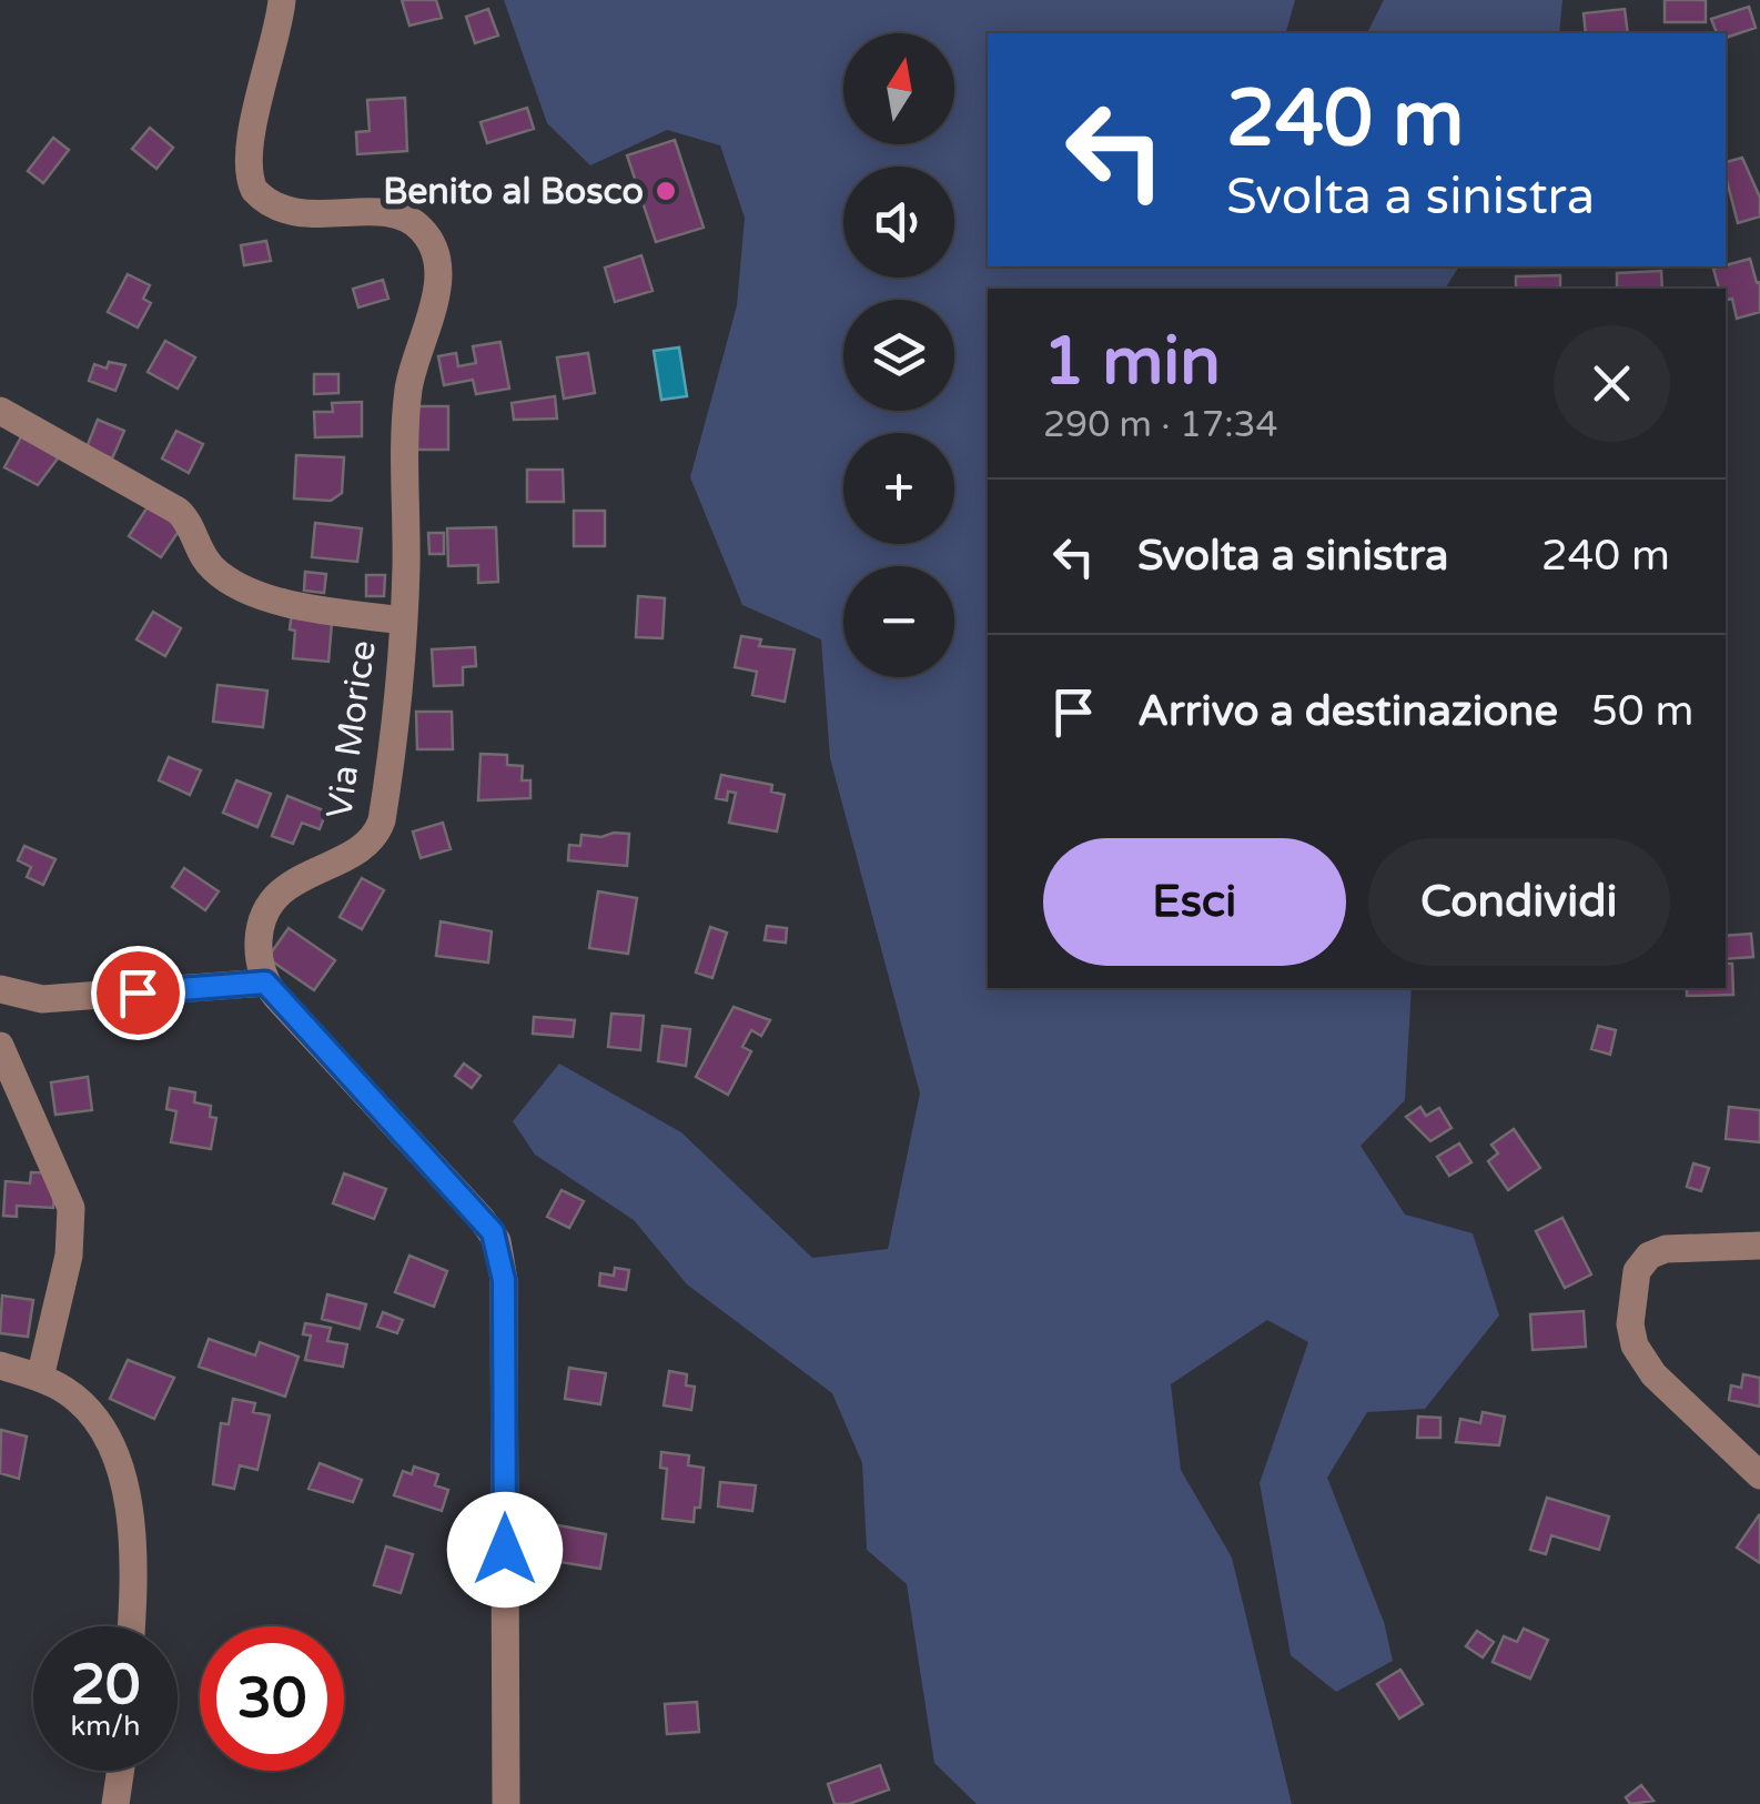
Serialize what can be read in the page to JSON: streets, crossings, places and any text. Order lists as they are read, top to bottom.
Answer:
{
  "streets": {
    "street": ["Via Morice"]
  },
  "places": ["Benito al Bosco"],
  "north": "top",
  "page": {
    "map_buttons": ["+", "−"],
    "turn": ["240 m", "Svolta a sinistra"],
    "heading": ["1 min", "290 m · 17:34"],
    "list": [
      {
        "name": "Svolta a sinistra",
        "value": "240 m"
      },
      {
        "name": "Arrivo a destinazione",
        "value": "50 m"
      }
    ],
    "buttons": ["Esci", "Condividi"],
    "speed": "20 km/h",
    "limit": "30"
  }
}
